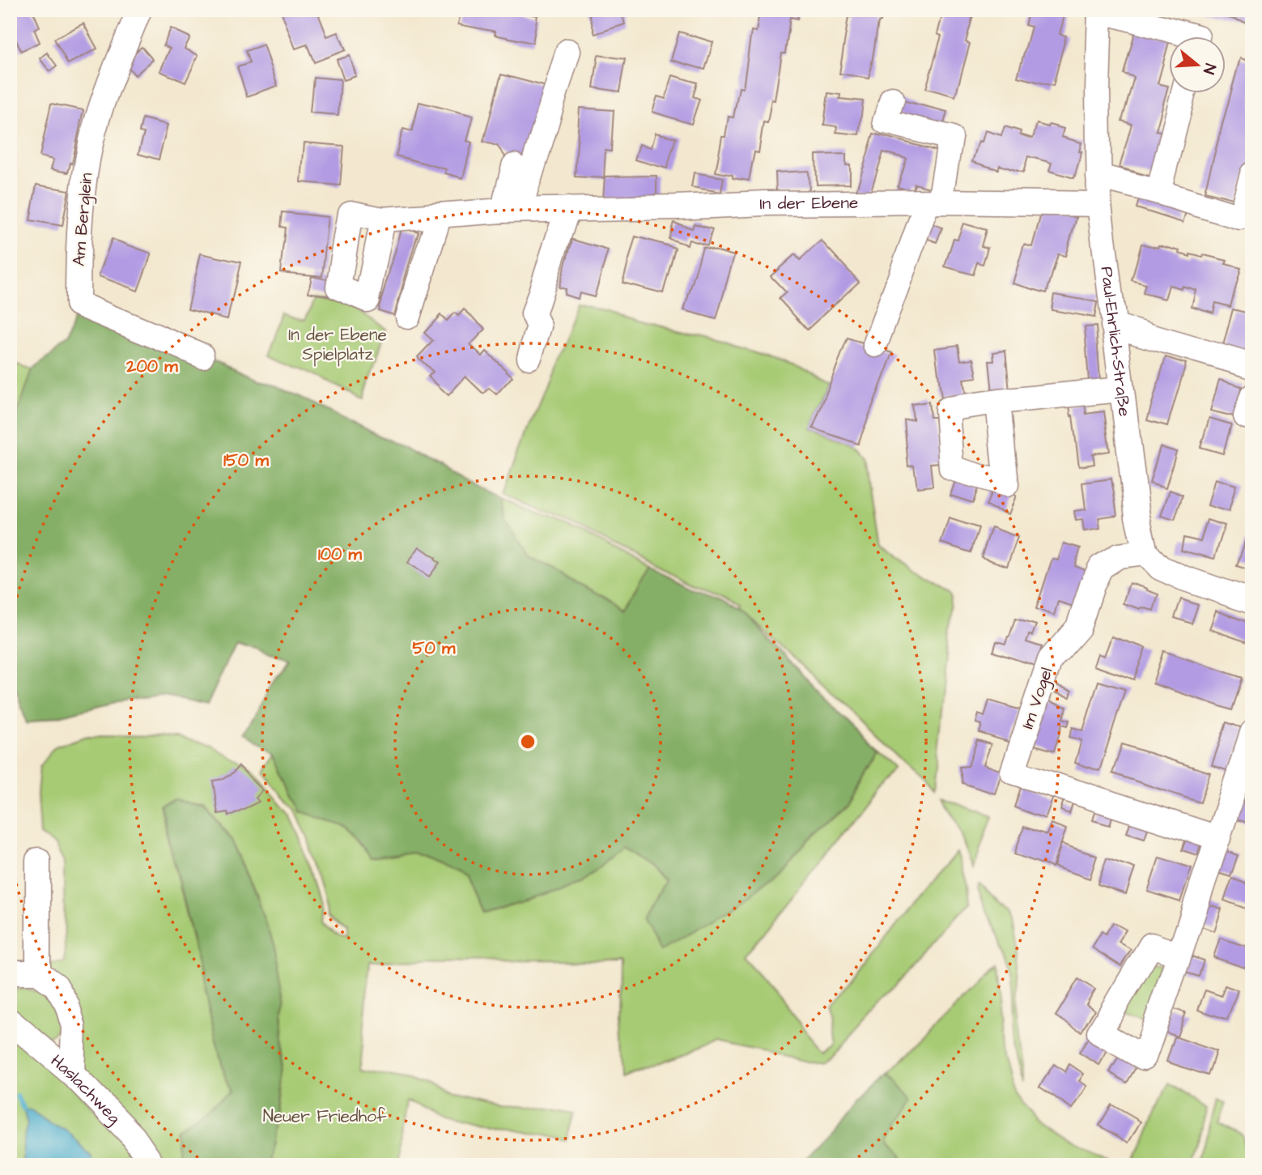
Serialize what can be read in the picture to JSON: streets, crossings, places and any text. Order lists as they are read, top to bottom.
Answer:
{
  "streets": {
    "street": [
      "In der Ebene",
      "Am Berglein",
      "Paul-Ehrlich-Straße",
      "Im Vogel",
      "Haslachweg"
    ]
  },
  "crossings": [
    ["In der Ebene", "Paul-Ehrlich-Straße"],
    ["Paul-Ehrlich-Straße", "Im Vogel"]
  ],
  "parks": ["In der Ebene Spielplatz", "Neuer Friedhof"],
  "north": "right",
  "rings": [
    "200 m",
    "150 m",
    "100 m",
    "50 m"
  ]
}
